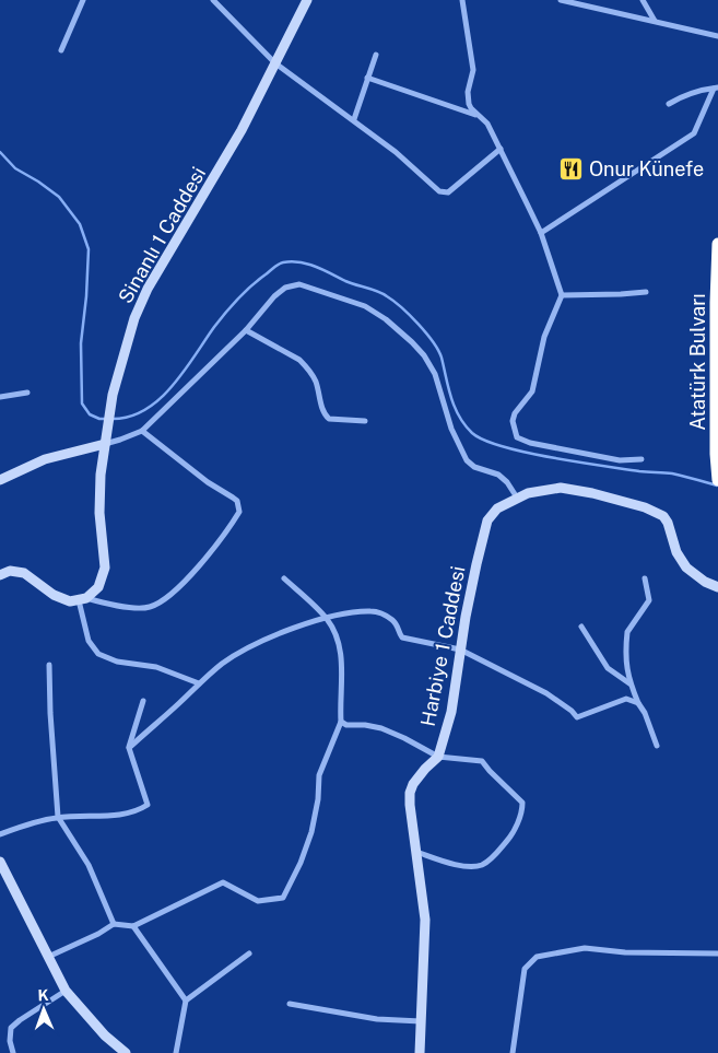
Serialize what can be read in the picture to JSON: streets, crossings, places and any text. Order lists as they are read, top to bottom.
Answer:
{
  "streets": {
    "highway": ["Atatürk Bulvarı"],
    "street": ["Sinanlı 1 Caddesi", "Harbiye 1 Caddesi"]
  },
  "places": {
    "restaurant": ["Onur Künefe"]
  },
  "north": "top"
}
